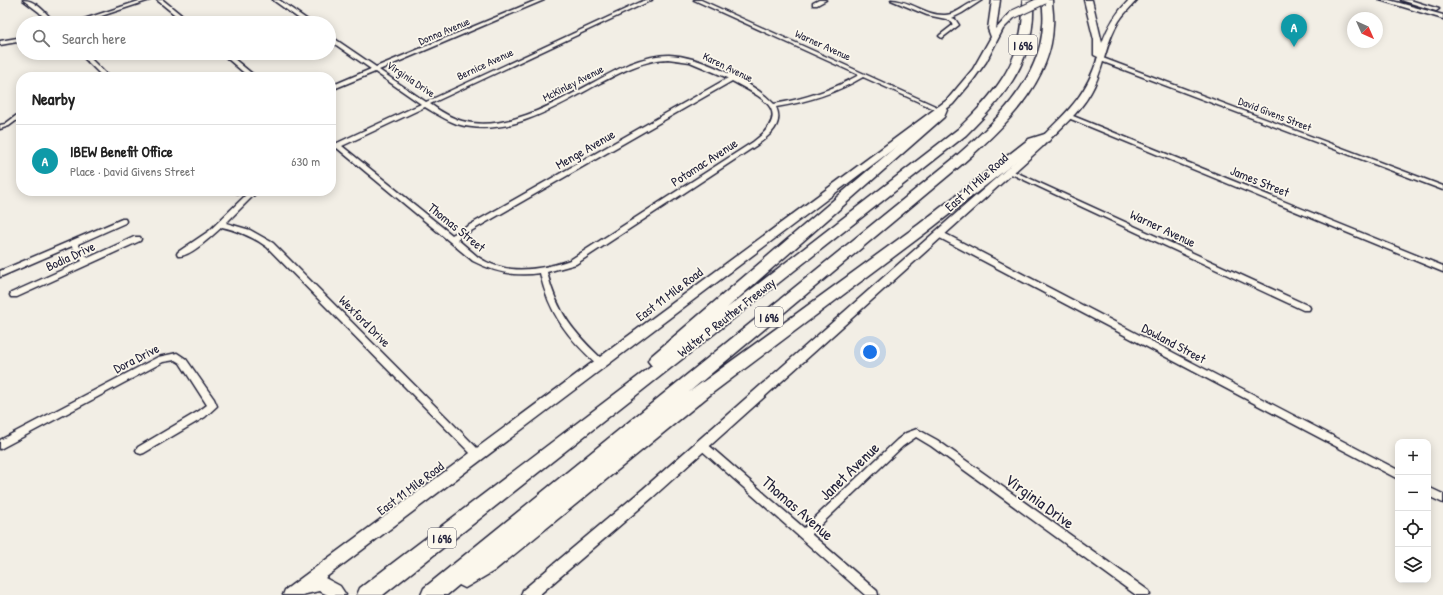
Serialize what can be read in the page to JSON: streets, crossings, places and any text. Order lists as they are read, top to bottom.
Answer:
{
  "streets": {
    "highway": ["I 696", "Walter P Reuther Freeway"],
    "main road": ["East 11 Mile Road"],
    "street": [
      "Donna Avenue",
      "Warner Avenue",
      "Bernice Avenue",
      "Karen Avenue",
      "Virginia Drive",
      "McKinley Avenue",
      "David Givens Street",
      "Menge Avenue",
      "Potomac Avenue",
      "James Street",
      "Thomas Street",
      "Bodia Drive",
      "Wexford Drive",
      "Dowland Street",
      "Dora Drive",
      "Janet Avenue",
      "Thomas Avenue"
    ]
  },
  "crossings": [
    ["Donna Avenue", "Virginia Drive"],
    ["Warner Avenue", "East 11 Mile Road"],
    ["Bernice Avenue", "Virginia Drive"],
    ["Karen Avenue", "McKinley Avenue"],
    ["Karen Avenue", "Menge Avenue"],
    ["Karen Avenue", "Potomac Avenue"],
    ["Virginia Drive", "McKinley Avenue"],
    ["Virginia Drive", "Janet Avenue"],
    ["David Givens Street", "East 11 Mile Road"],
    ["Menge Avenue", "Thomas Street"],
    ["Potomac Avenue", "Thomas Street"],
    ["James Street", "East 11 Mile Road"],
    ["East 11 Mile Road", "Walter P Reuther Freeway"],
    ["East 11 Mile Road", "Wexford Drive"],
    ["East 11 Mile Road", "Dowland Street"],
    ["East 11 Mile Road", "Thomas Avenue"],
    ["Janet Avenue", "Thomas Avenue"]
  ],
  "north": "bottom right",
  "page": {
    "pins": "A",
    "search": "Search here",
    "heading": "Nearby",
    "list": [
      {
        "mark": "A",
        "name": "IBEW Benefit Office",
        "note": "Place · David Givens Street",
        "value": "630 m"
      }
    ],
    "map_buttons": ["+", "−"]
  }
}
